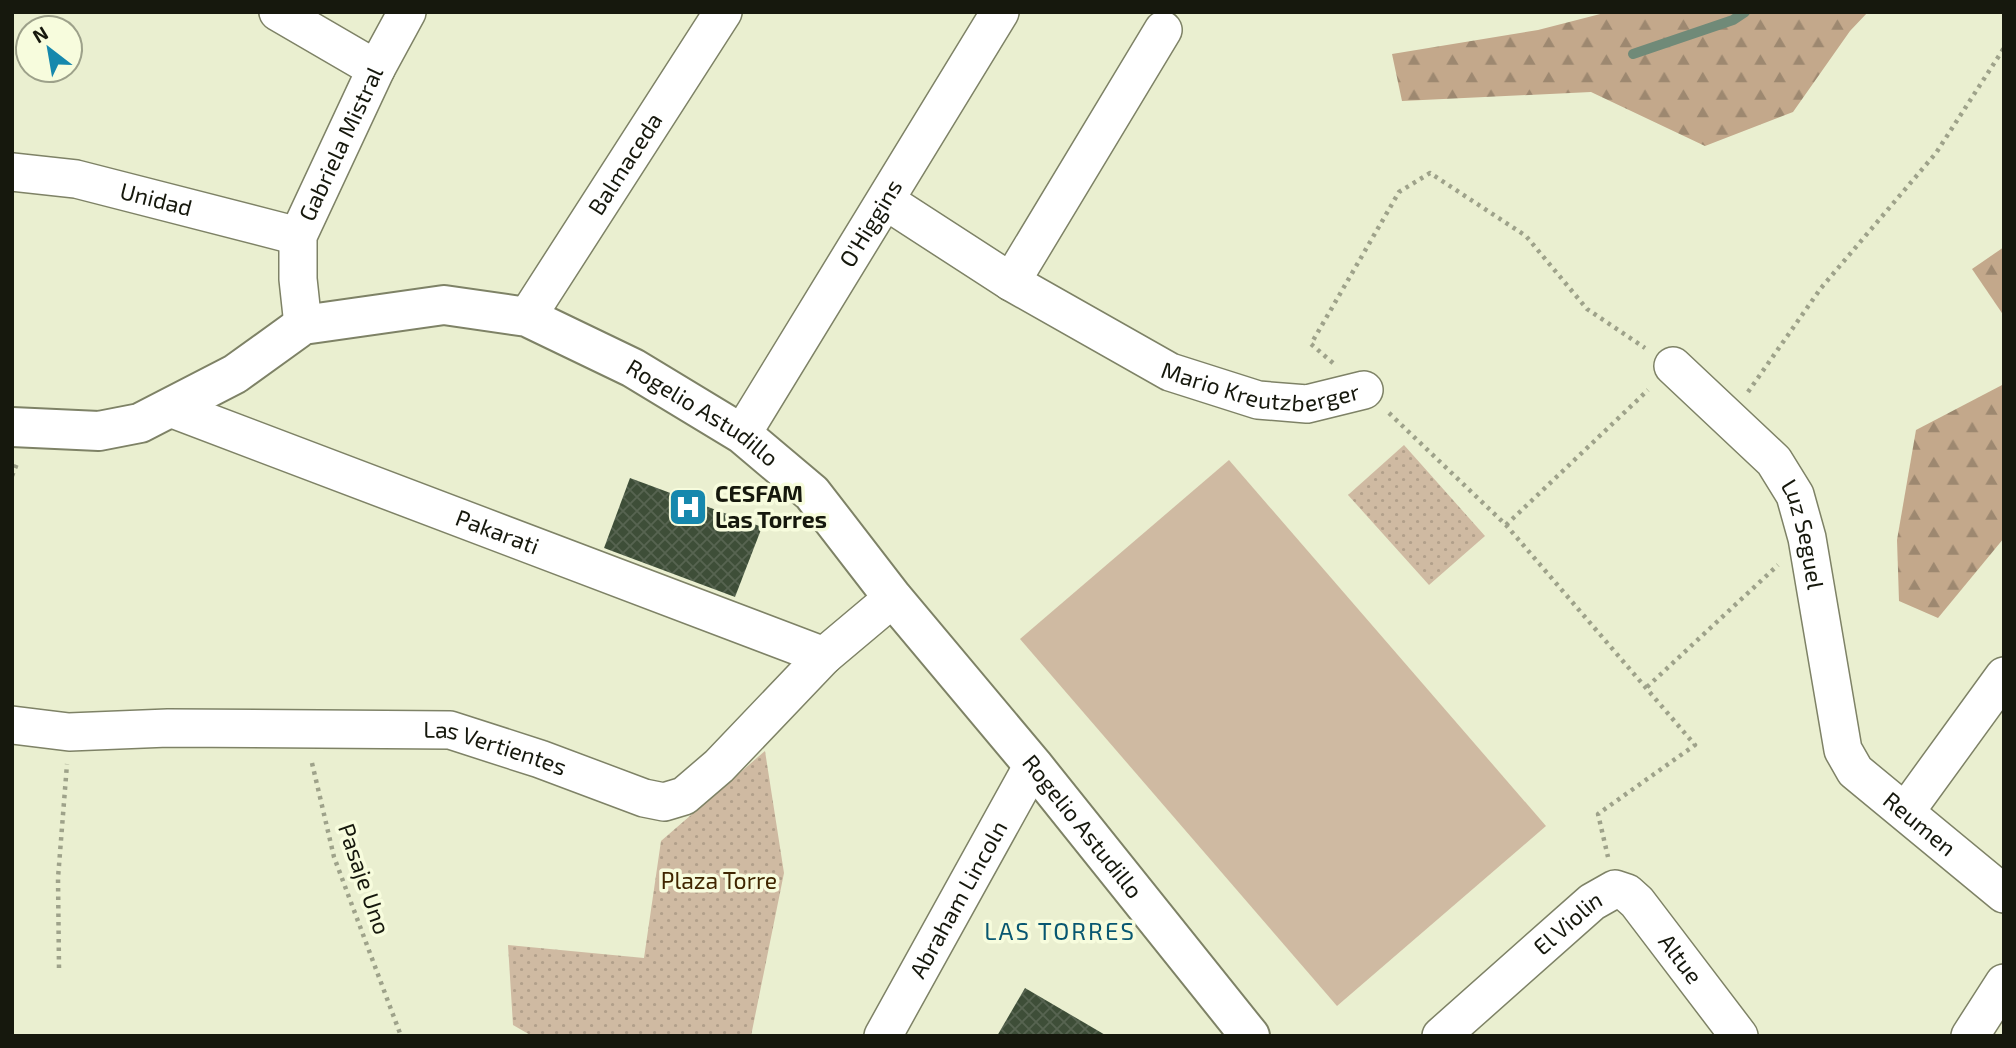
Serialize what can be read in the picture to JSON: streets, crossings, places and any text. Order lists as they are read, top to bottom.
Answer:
{
  "streets": {
    "street": [
      "Gabriela Mistral",
      "Balmaceda",
      "Unidad",
      "O'Higgins",
      "Mario Kreutzberger",
      "Rogelio Astudillo",
      "Pakarati",
      "Luz Seguel",
      "Las Vertientes",
      "Reumen",
      "Abraham Lincoln",
      "El Violin",
      "Altue"
    ],
    "path": ["Pasaje Uno"]
  },
  "crossings": [
    ["Gabriela Mistral", "Unidad"],
    ["Gabriela Mistral", "Rogelio Astudillo"],
    ["Balmaceda", "Rogelio Astudillo"],
    ["O'Higgins", "Mario Kreutzberger"],
    ["O'Higgins", "Rogelio Astudillo"],
    ["Mario Kreutzberger", "El Violin"],
    ["Rogelio Astudillo", "Pakarati"],
    ["Rogelio Astudillo", "Las Vertientes"],
    ["Rogelio Astudillo", "Abraham Lincoln"],
    ["Pakarati", "Las Vertientes"],
    ["Luz Seguel", "Reumen"],
    ["Las Vertientes", "Pasaje Uno"],
    ["El Violin", "Altue"]
  ],
  "districts": ["LAS TORRES"],
  "parks": ["Plaza Torre"],
  "places": {
    "hospital": ["CESFAM Las Torres"]
  },
  "north": "top left"
}
